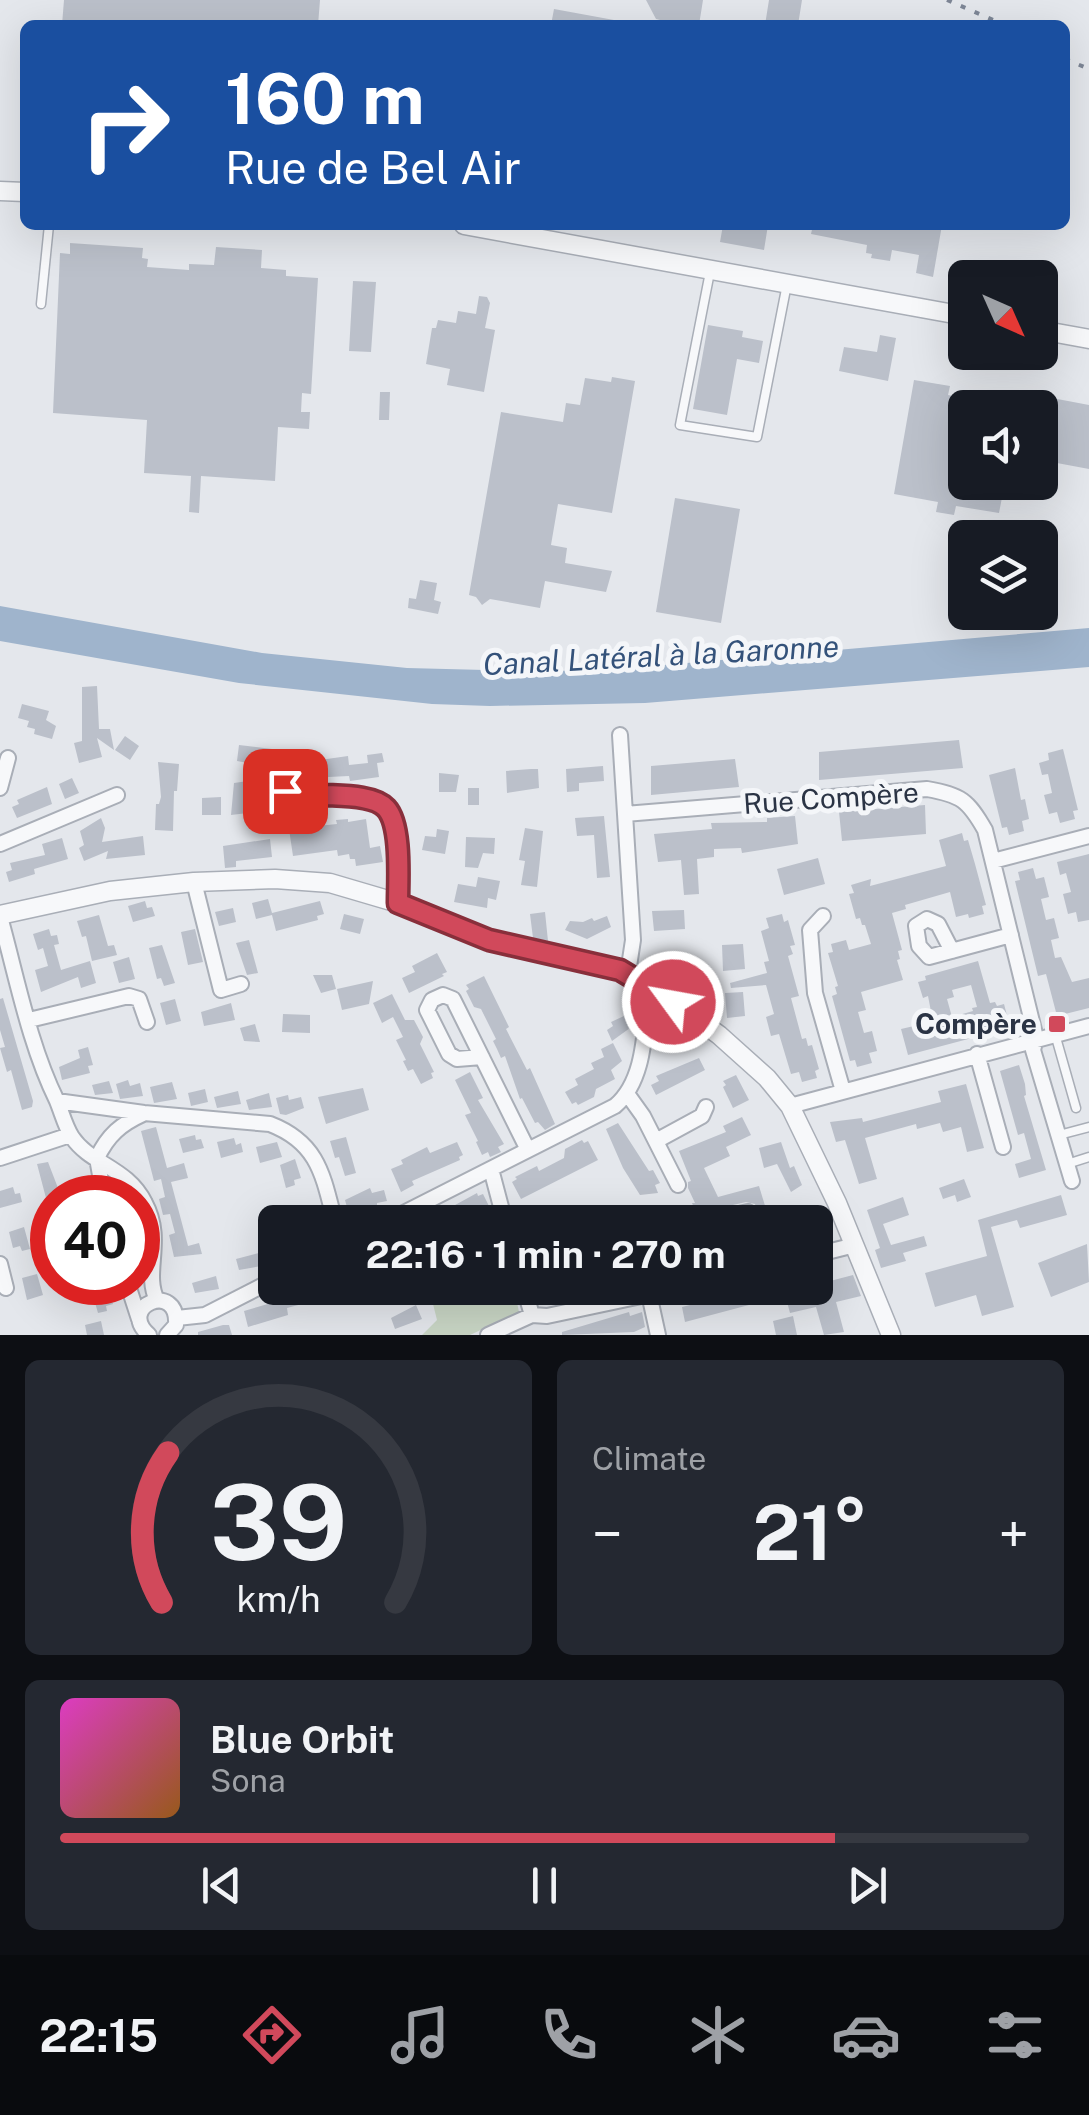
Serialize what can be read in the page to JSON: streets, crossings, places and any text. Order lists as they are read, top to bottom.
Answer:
{
  "streets": {
    "street": ["Rue Compère"]
  },
  "water": ["Canal Latéral à la Garonne"],
  "places": {
    "transit": ["Compère"]
  },
  "north": "bottom right",
  "page": {
    "turn": ["160 m", "Rue de Bel Air"],
    "limit": "40",
    "trip": "22:16 · 1 min · 270 m",
    "tile": "Climate",
    "heat": ["−", "21°", "+"],
    "song": ["Blue Orbit", "Sona"],
    "tabs": "22:15",
    "gauge": ["39", "km/h"]
  }
}
